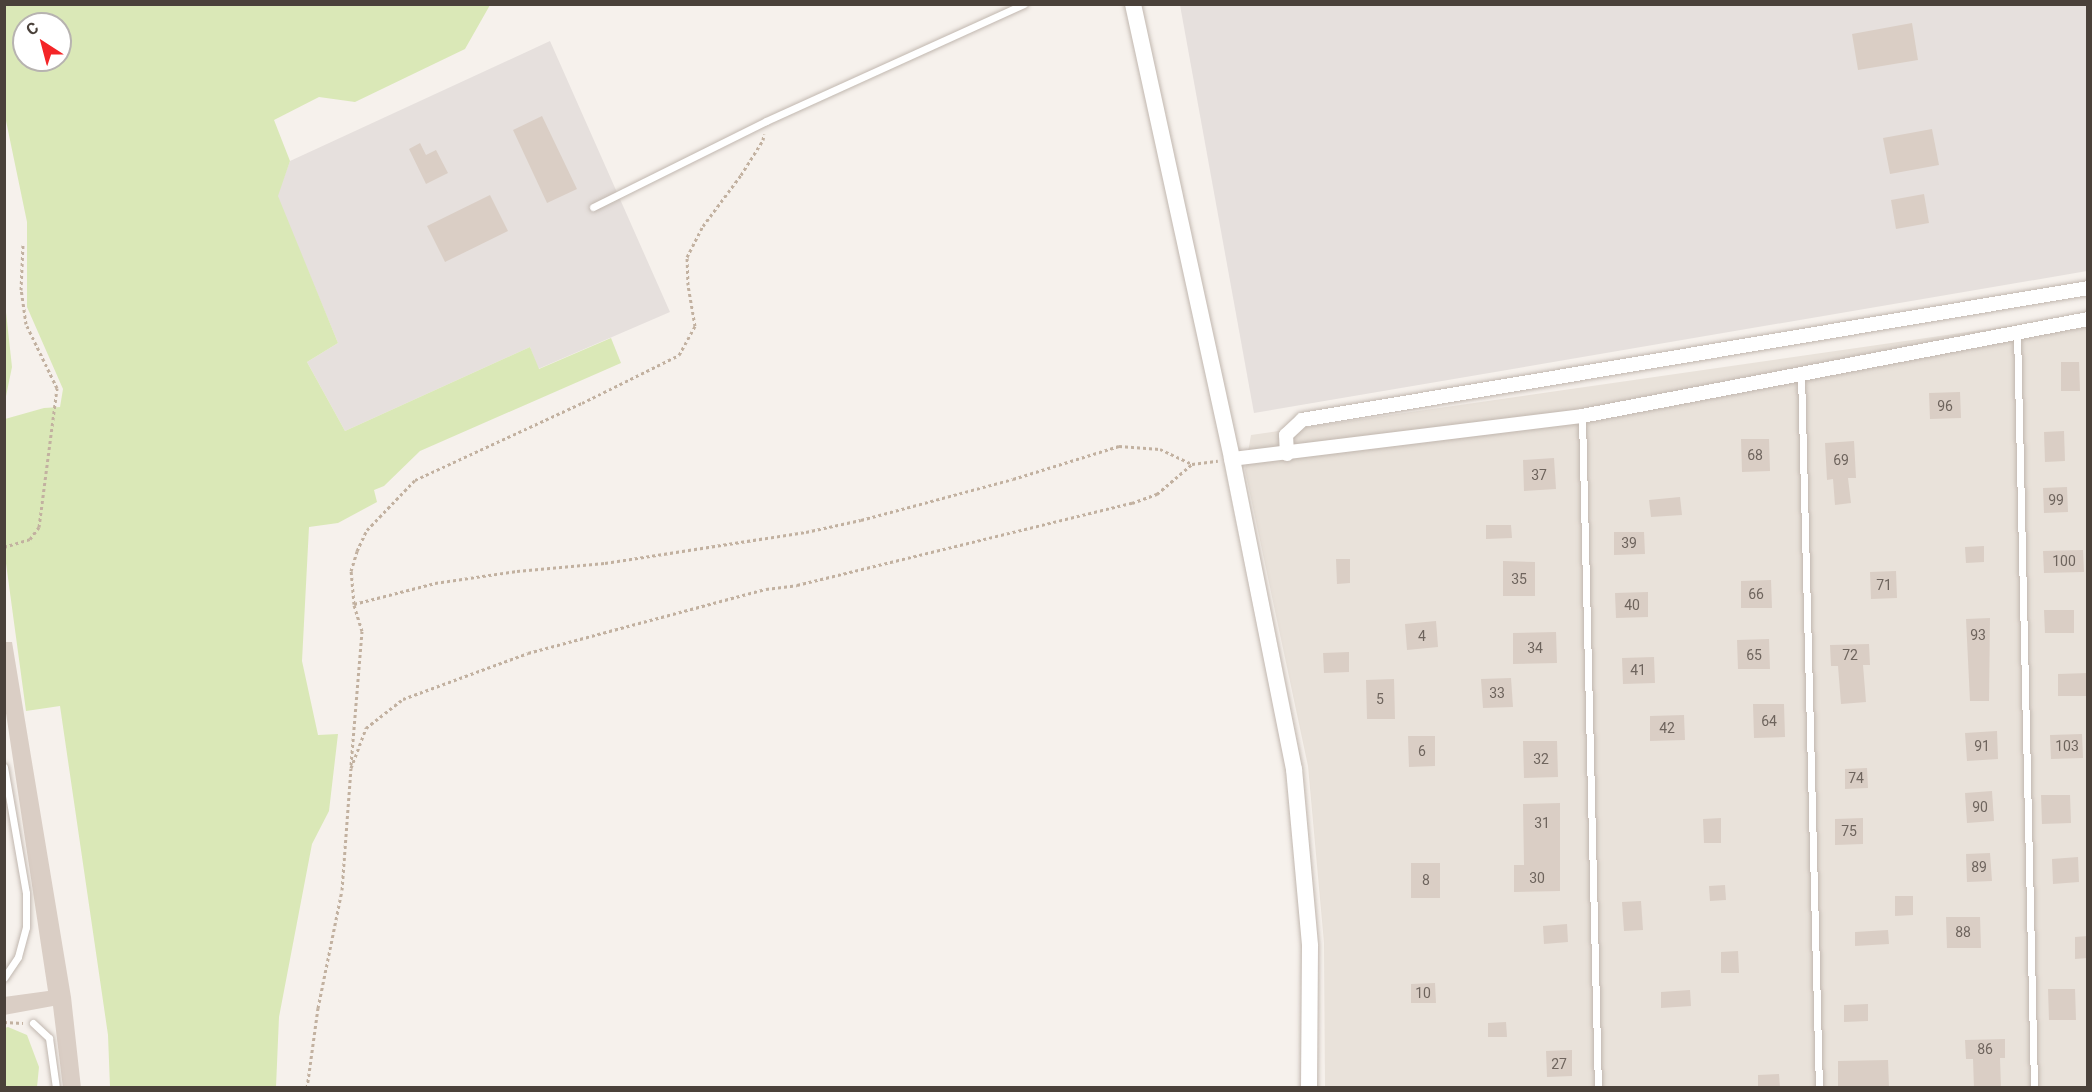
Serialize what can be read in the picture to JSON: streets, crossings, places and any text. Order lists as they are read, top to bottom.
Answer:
{
  "house_numbers": [
    "96",
    "68",
    "69",
    "37",
    "99",
    "39",
    "100",
    "35",
    "71",
    "66",
    "40",
    "93",
    "4",
    "34",
    "65",
    "72",
    "41",
    "33",
    "5",
    "64",
    "42",
    "91",
    "103",
    "6",
    "32",
    "74",
    "90",
    "31",
    "75",
    "89",
    "30",
    "8",
    "88",
    "10",
    "86",
    "27"
  ],
  "north": "top left"
}
